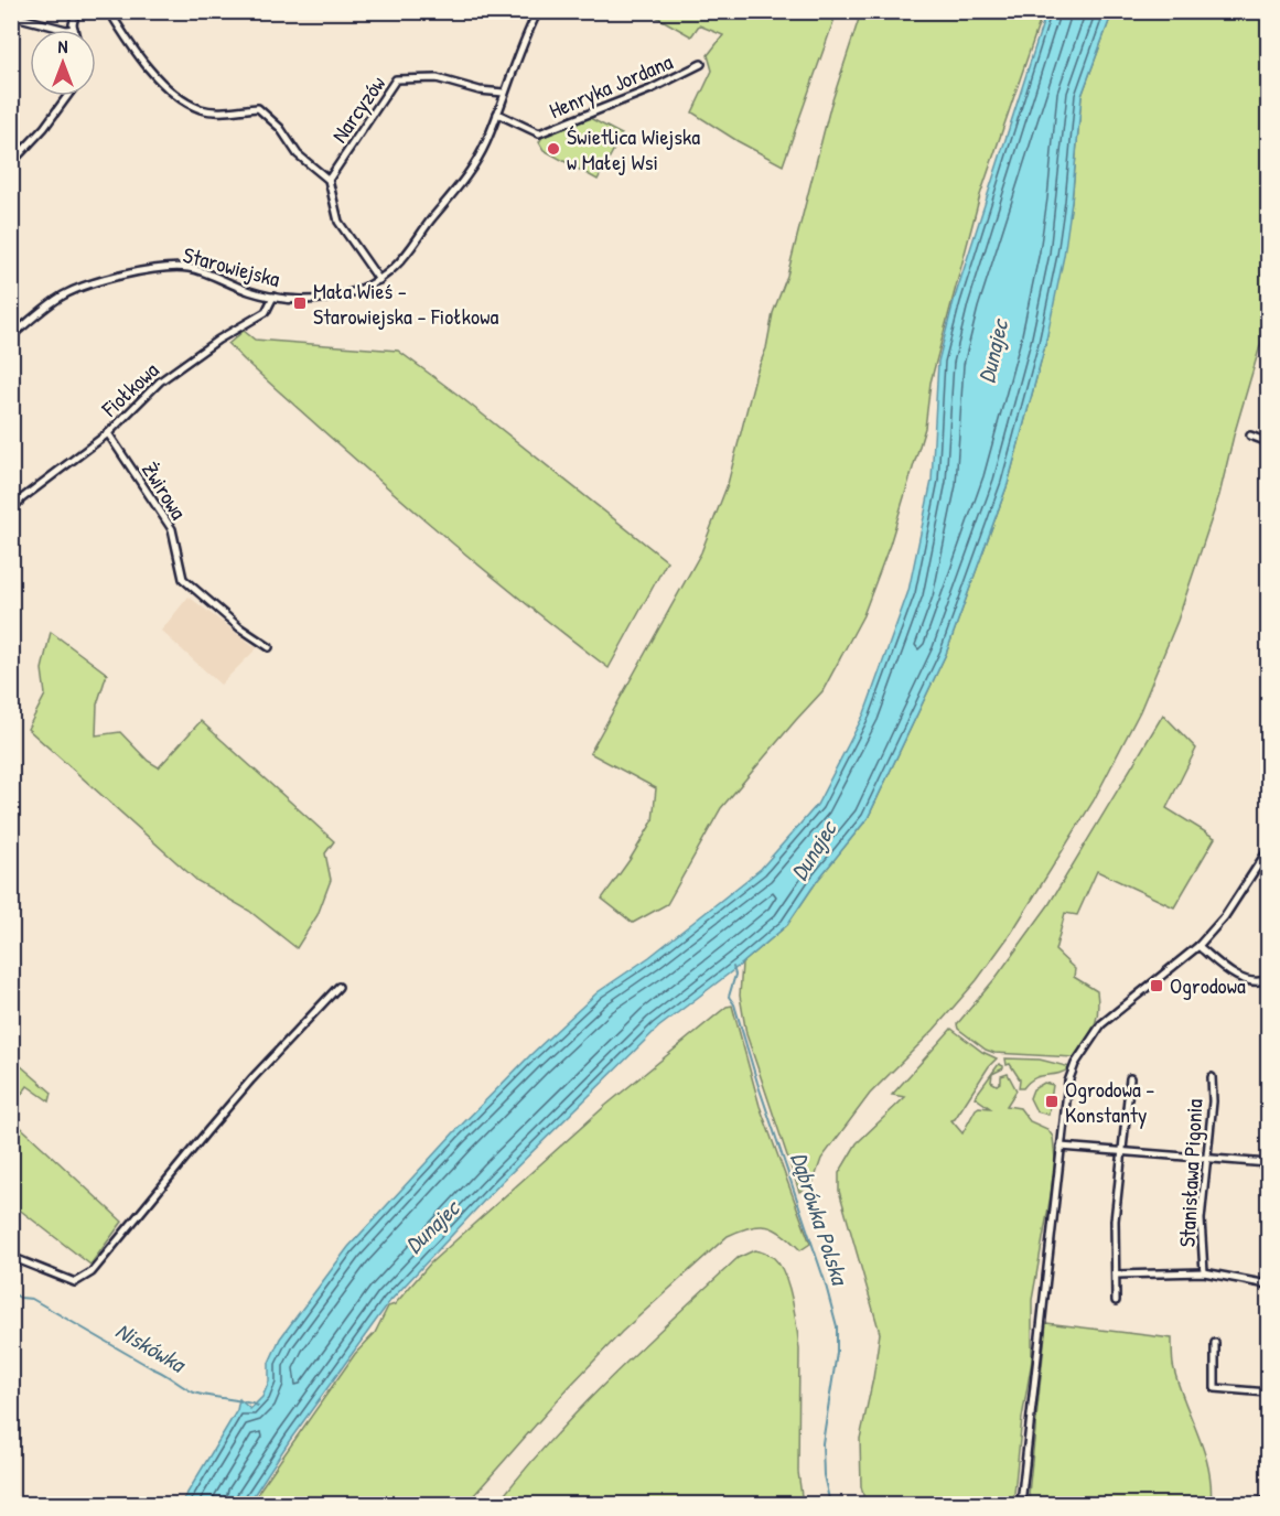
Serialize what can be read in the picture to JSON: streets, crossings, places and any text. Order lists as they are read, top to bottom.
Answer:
{
  "streets": {
    "street": [
      "Henryka Jordana",
      "Narcyzów",
      "Starowiejska",
      "Fiołkowa",
      "Żwirowa",
      "Stanisława Pigonia"
    ]
  },
  "crossings": [
    ["Henryka Jordana", "Starowiejska"],
    ["Narcyzów", "Starowiejska"],
    ["Starowiejska", "Fiołkowa"],
    ["Fiołkowa", "Żwirowa"]
  ],
  "water": ["Dunajec", "Dąbrówka Polska", "Niskówka"],
  "places": {
    "other": ["Świetlica Wiejska w Małej Wsi"],
    "transit": ["Mała Wieś - Starowiejska - Fiołkowa", "Ogrodowa", "Ogrodowa - Konstanty"]
  },
  "north": "top"
}
